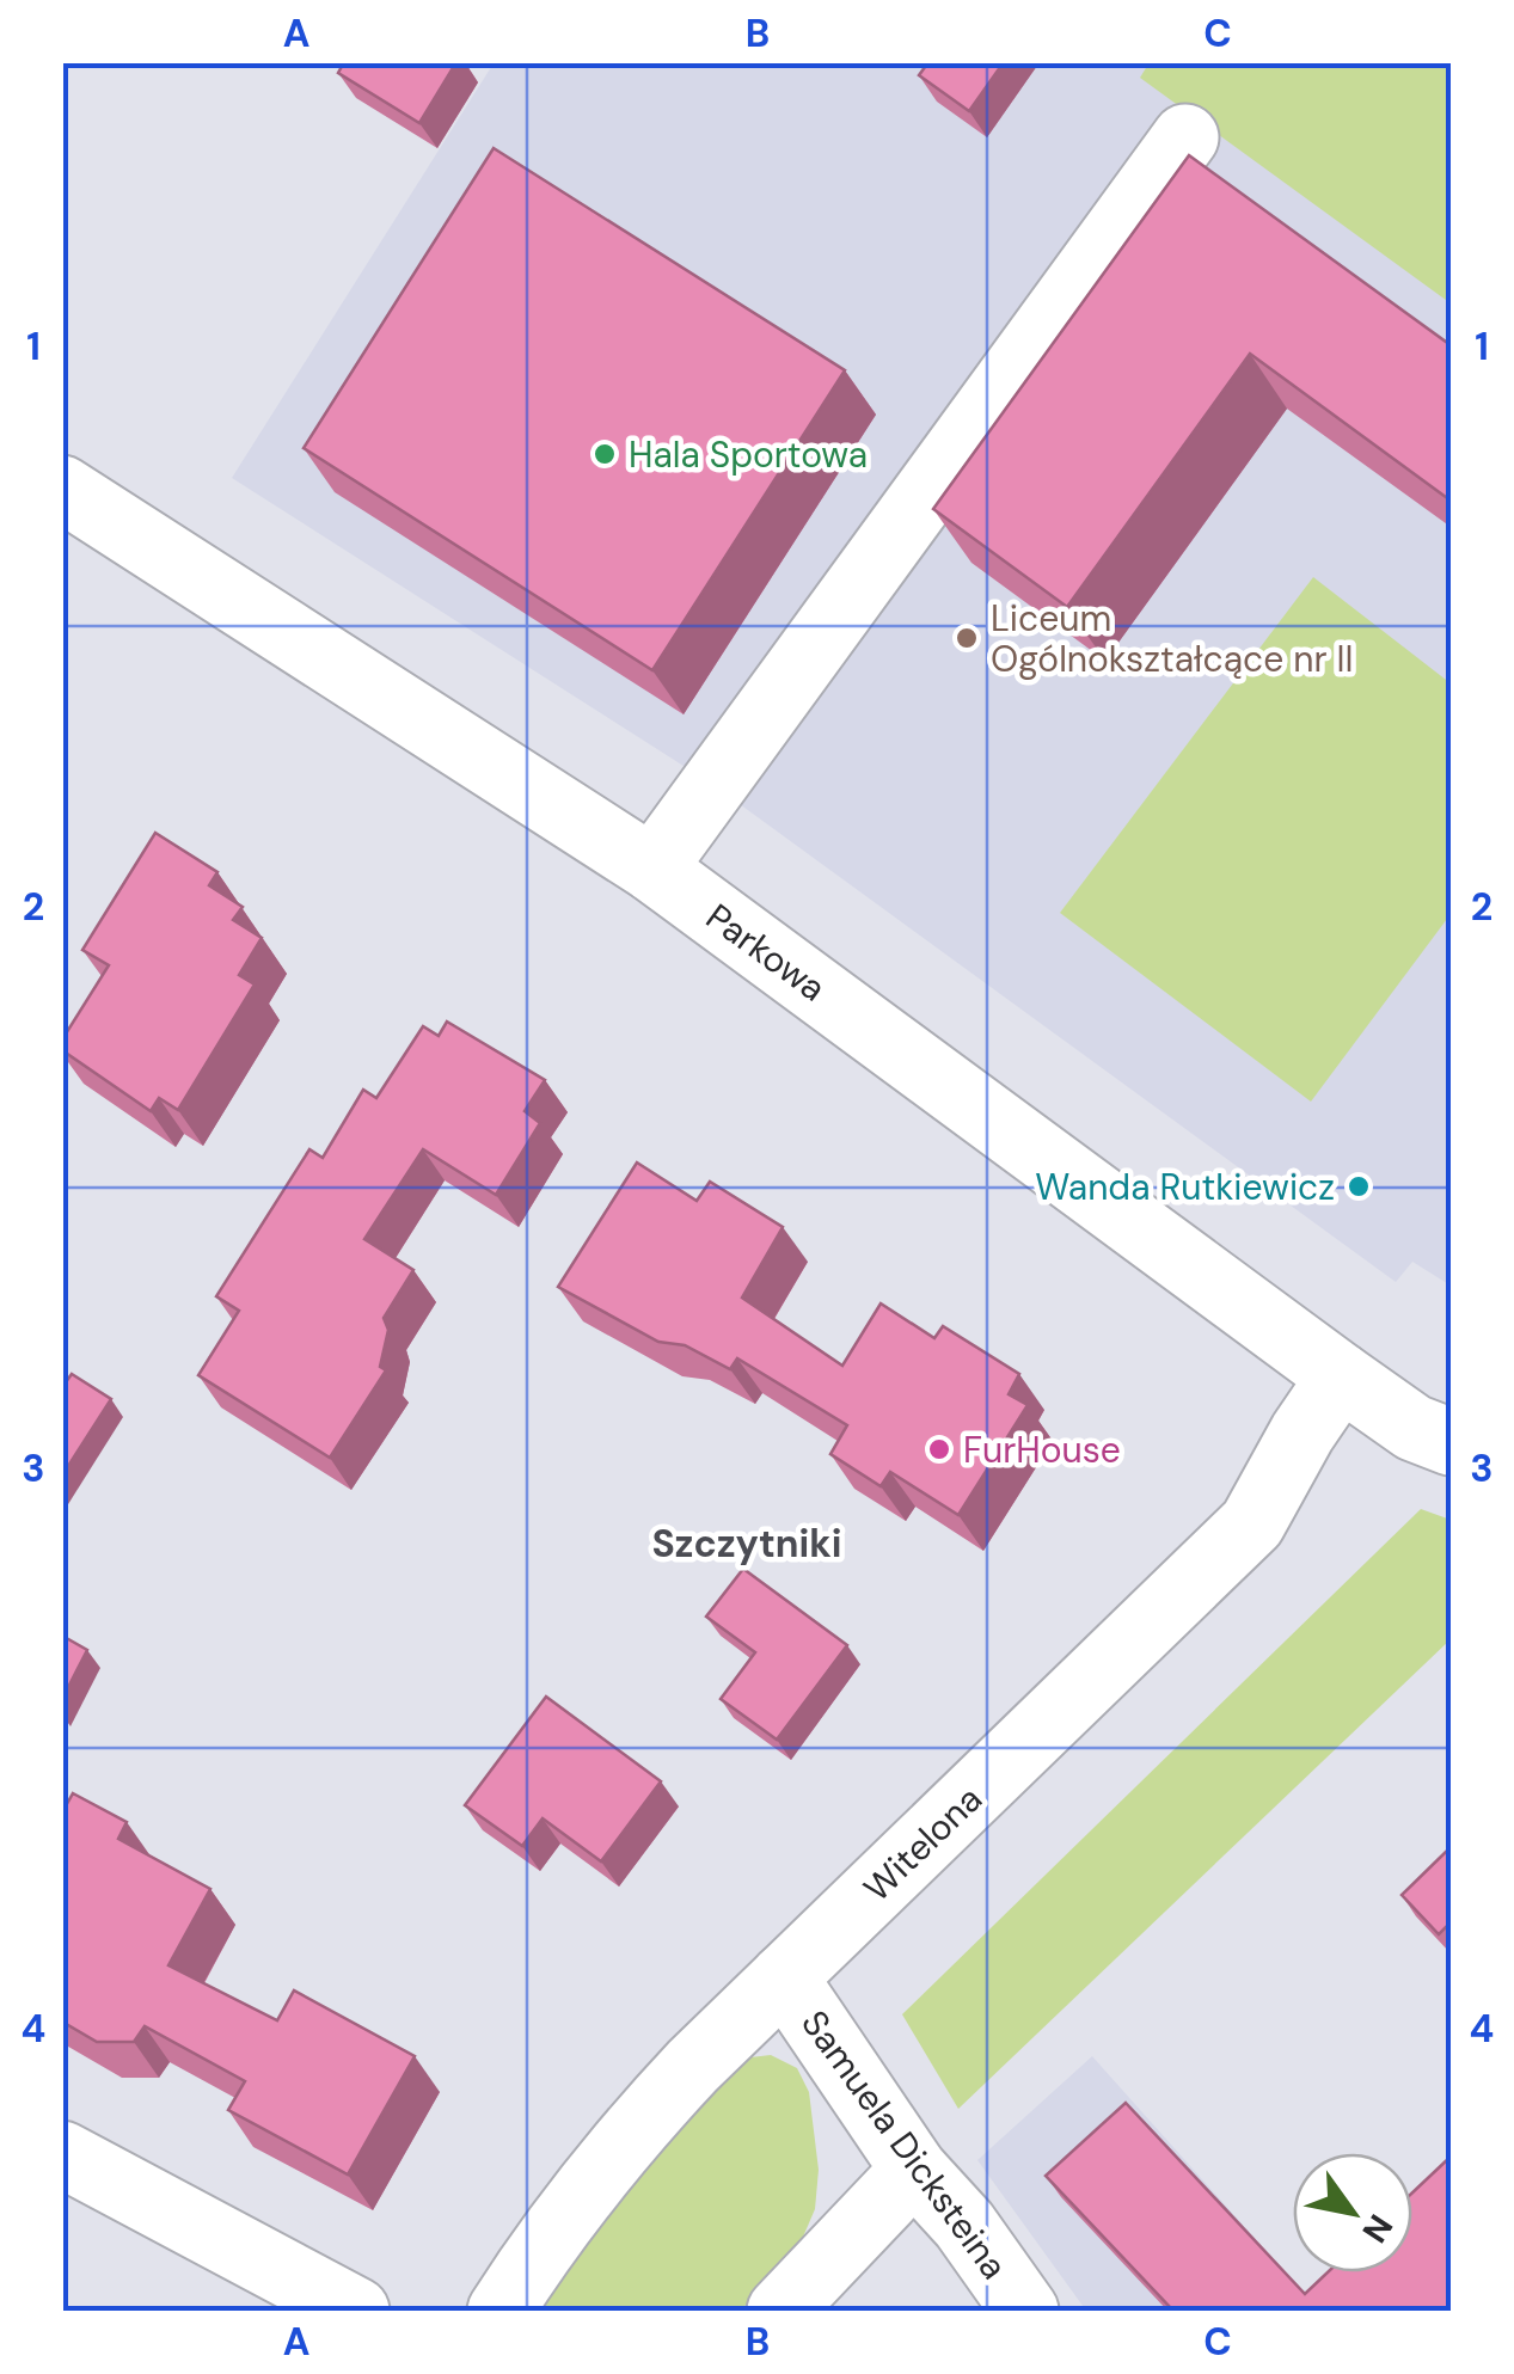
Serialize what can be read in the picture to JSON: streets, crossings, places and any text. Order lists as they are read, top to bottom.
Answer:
{
  "streets": {
    "street": ["Parkowa", "Witelona", "Samuela Dicksteina"]
  },
  "crossings": [
    ["Parkowa", "Witelona"],
    ["Witelona", "Samuela Dicksteina"]
  ],
  "districts": ["Szczytniki"],
  "places": [
    "Hala Sportowa",
    "Liceum Ogólnokształcące nr II",
    "Wanda Rutkiewicz",
    "FurHouse"
  ],
  "north": "bottom right",
  "grid": {
    "columns": ["A", "B", "C"],
    "rows": [
      "1",
      "2",
      "3",
      "4"
    ]
  }
}
